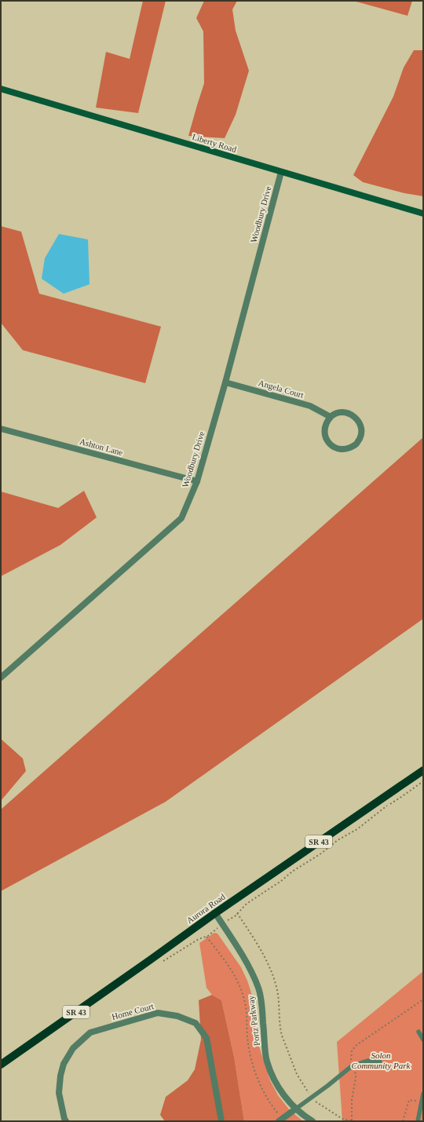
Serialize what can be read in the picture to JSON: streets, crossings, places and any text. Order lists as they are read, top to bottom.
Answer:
{
  "streets": {
    "main road": ["SR 43", "Aurora Road"],
    "street": [
      "Liberty Road",
      "Woodbury Drive",
      "Angela Court",
      "Ashton Lane",
      "Home Court",
      "Portz Parkway"
    ]
  },
  "crossings": [
    ["Liberty Road", "Woodbury Drive"],
    ["Woodbury Drive", "Angela Court"],
    ["Woodbury Drive", "Ashton Lane"],
    ["Aurora Road", "Portz Parkway"]
  ],
  "parks": ["Solon Community Park"]
}
